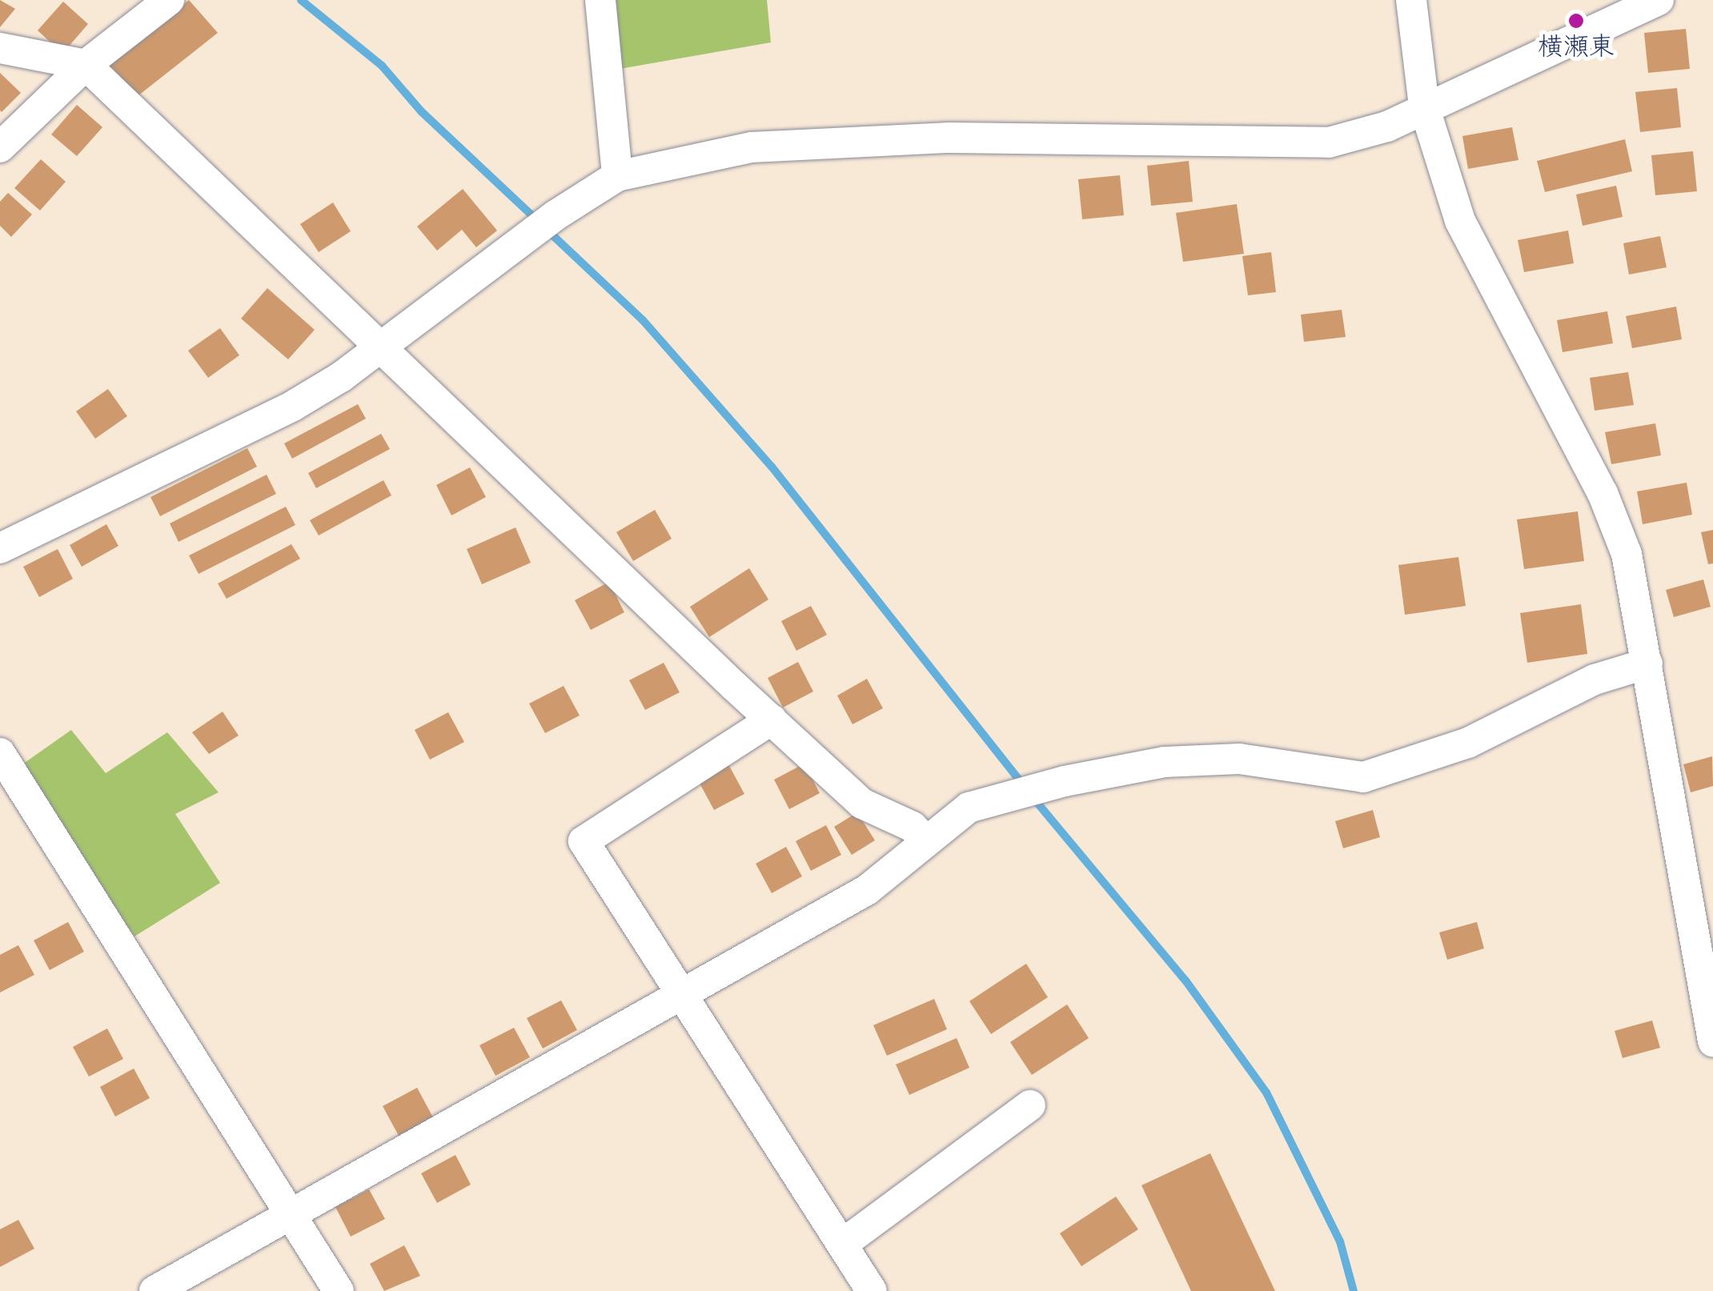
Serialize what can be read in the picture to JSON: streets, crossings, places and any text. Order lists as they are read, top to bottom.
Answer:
{
  "places": ["横瀬東"]
}
